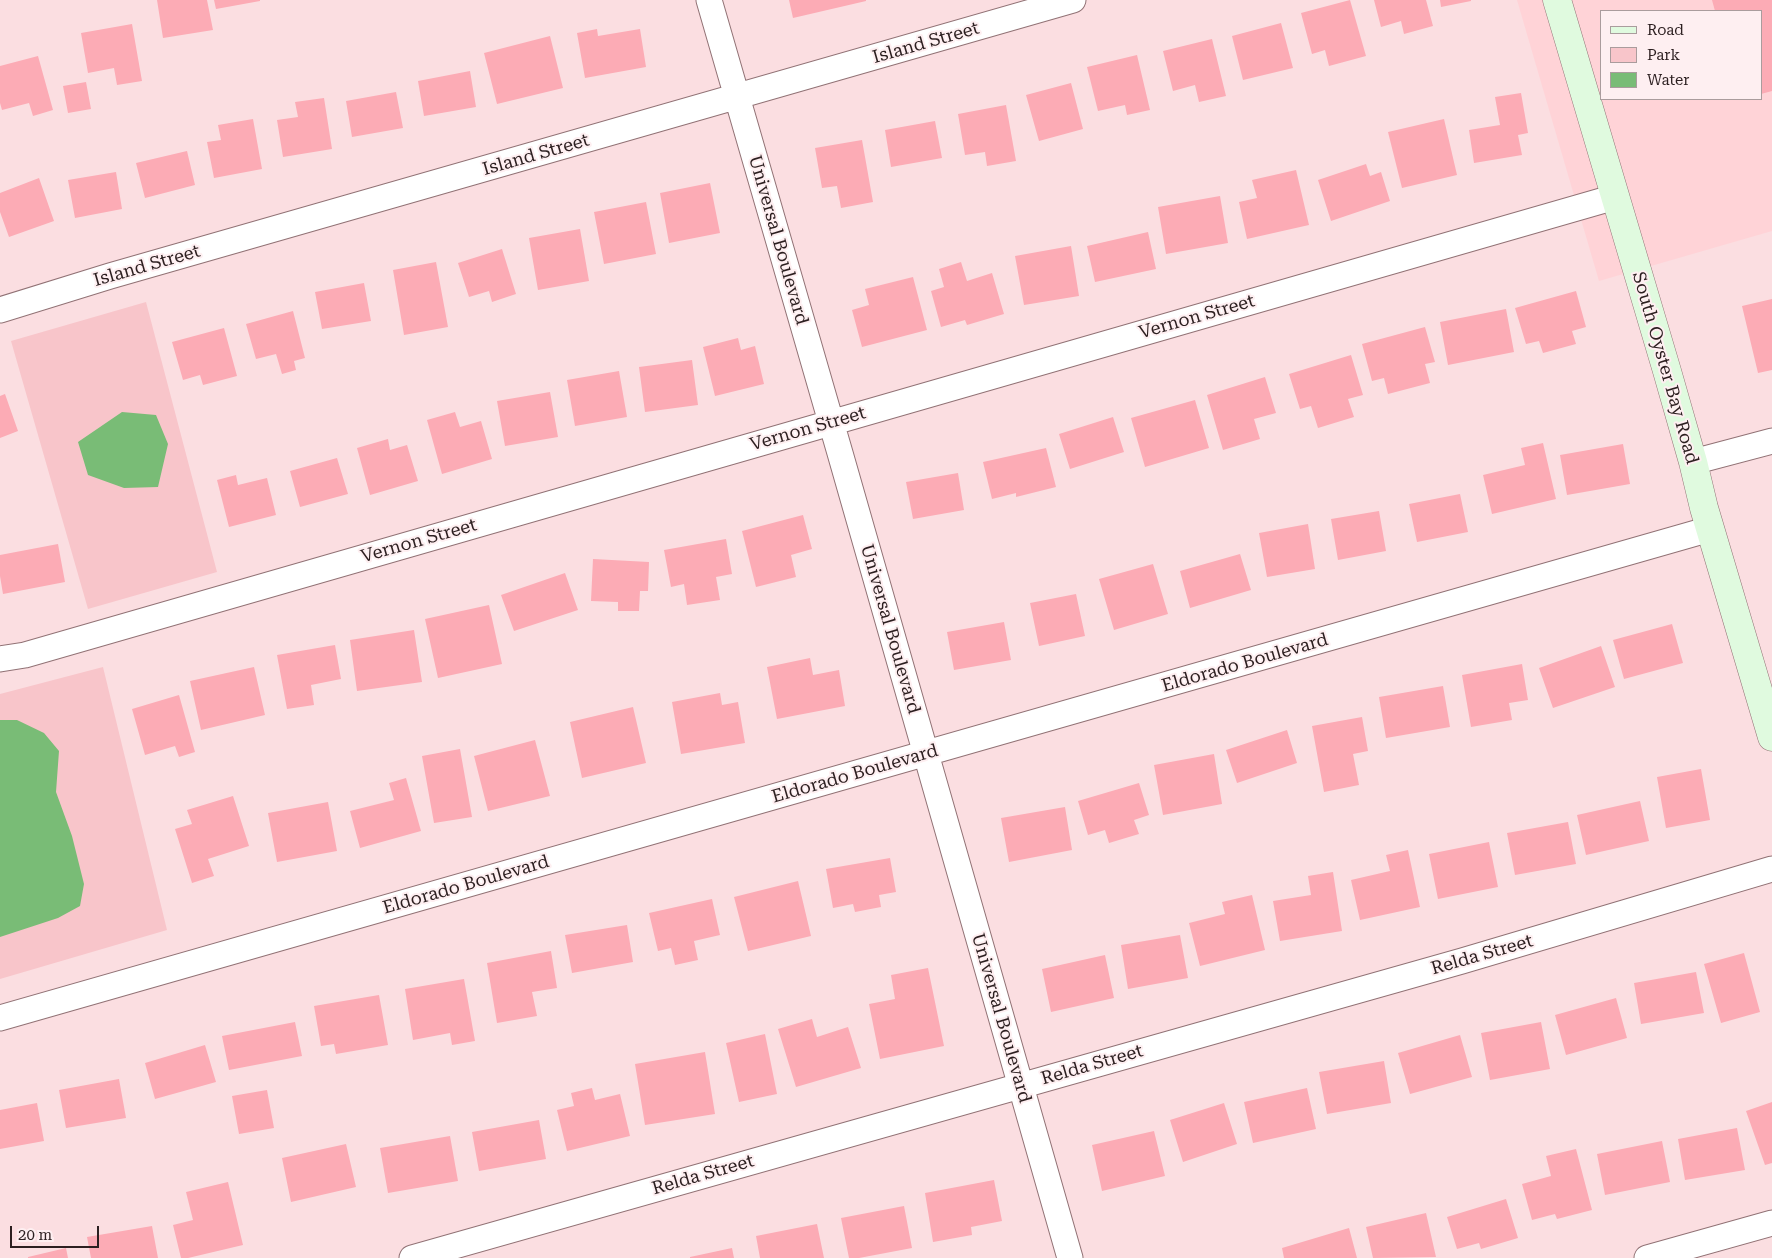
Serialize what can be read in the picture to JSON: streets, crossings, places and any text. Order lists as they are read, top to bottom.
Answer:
{
  "streets": {
    "main road": ["South Oyster Bay Road"],
    "street": [
      "Island Street",
      "Universal Boulevard",
      "Vernon Street",
      "Eldorado Boulevard",
      "Relda Street"
    ]
  },
  "crossings": [
    ["Island Street", "Universal Boulevard"],
    ["Universal Boulevard", "Vernon Street"],
    ["Universal Boulevard", "Eldorado Boulevard"],
    ["Universal Boulevard", "Relda Street"],
    ["Vernon Street", "South Oyster Bay Road"],
    ["South Oyster Bay Road", "Eldorado Boulevard"]
  ],
  "legend": ["Road", "Park", "Water"],
  "scale_bar": "20 m"
}
